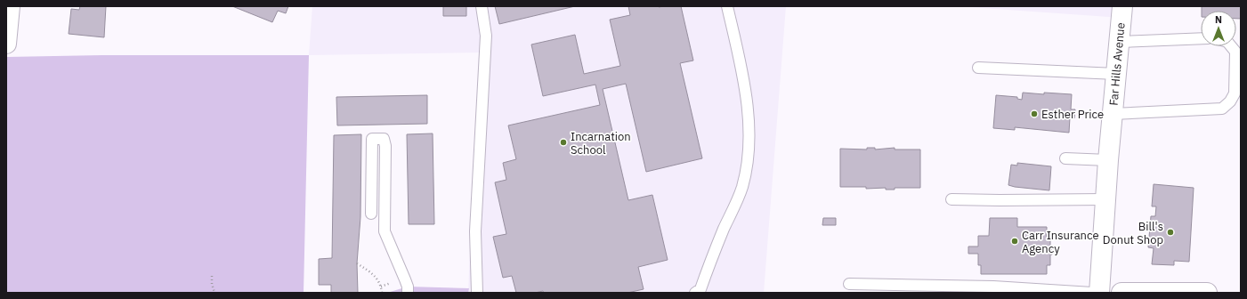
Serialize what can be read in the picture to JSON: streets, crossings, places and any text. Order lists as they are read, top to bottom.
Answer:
{
  "streets": {
    "main road": ["Far Hills Avenue"]
  },
  "places": [
    "Esther Price",
    "Incarnation School",
    "Bill's Donut Shop",
    "Carr Insurance Agency"
  ],
  "north": "top"
}
